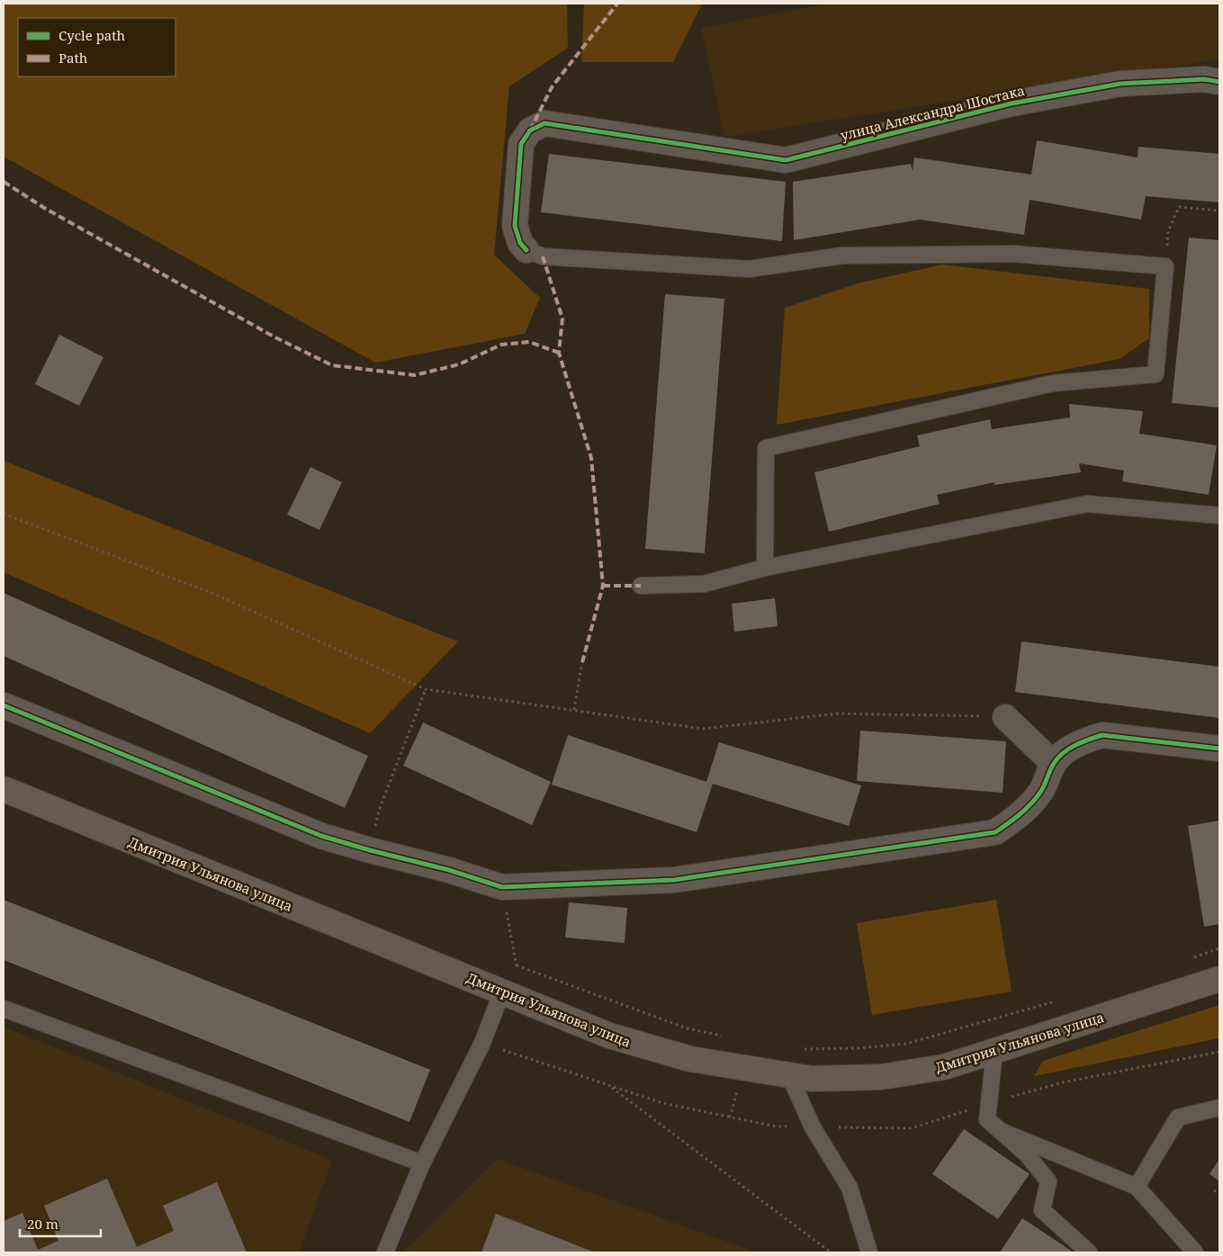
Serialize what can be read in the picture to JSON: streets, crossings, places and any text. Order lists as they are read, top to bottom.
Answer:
{
  "streets": {
    "main road": ["Дмитрия Ульянова улица"],
    "street": ["улица Александра Шостака"]
  },
  "legend": ["Cycle path", "Path"],
  "scale_bar": "20 m"
}
